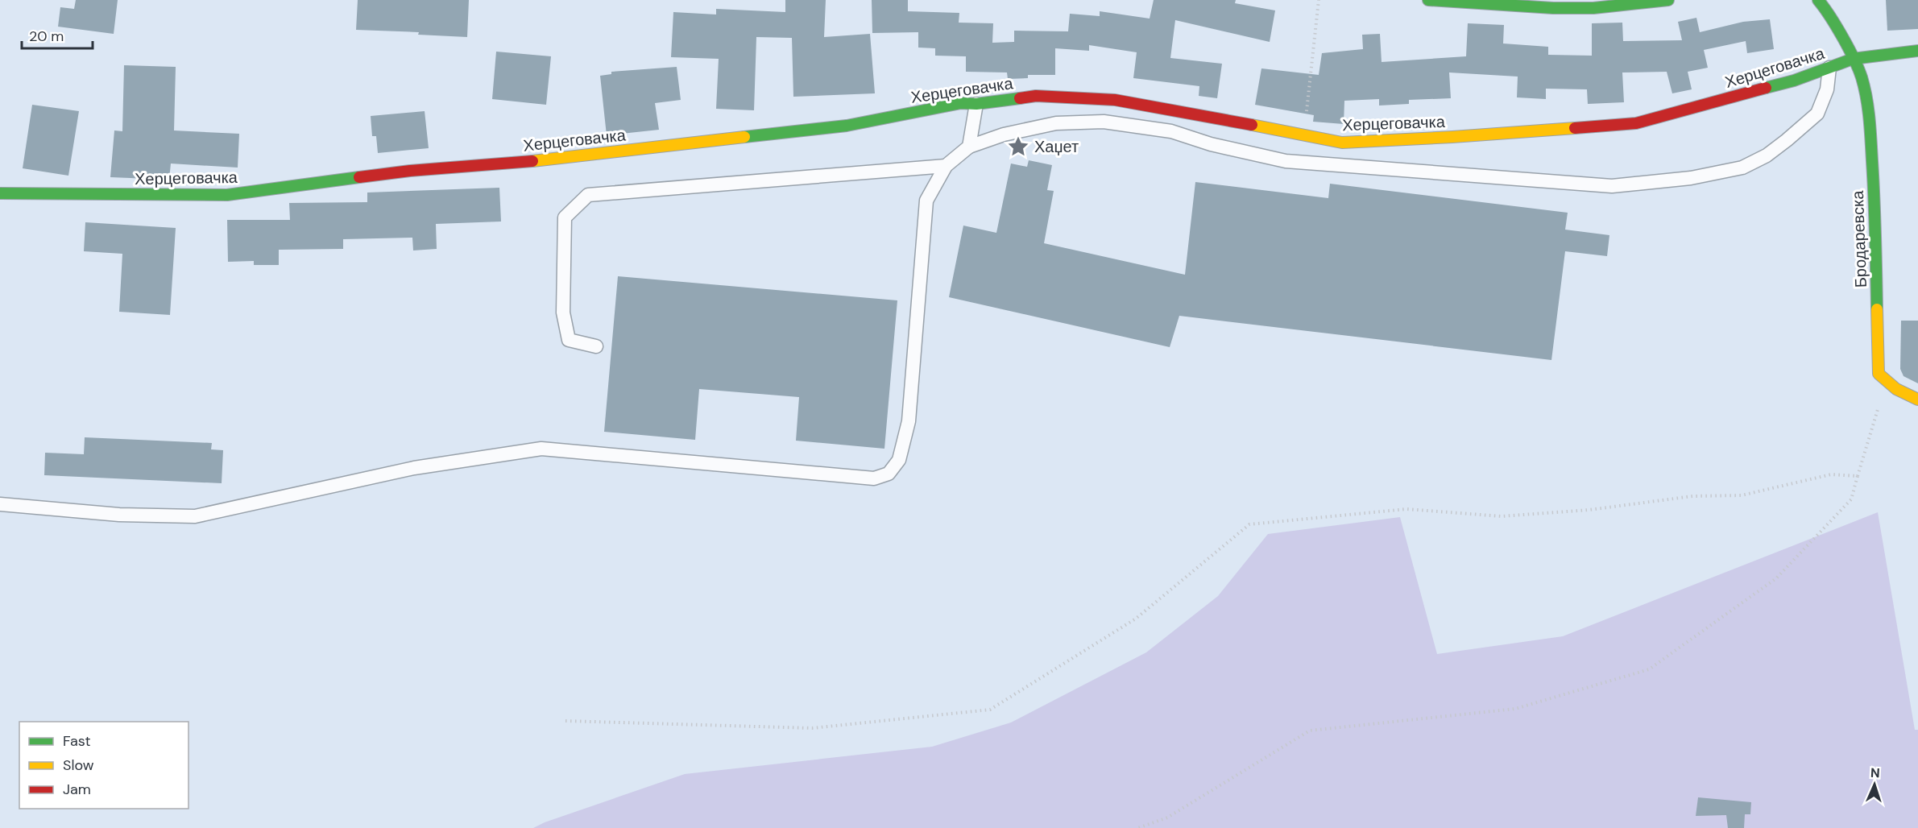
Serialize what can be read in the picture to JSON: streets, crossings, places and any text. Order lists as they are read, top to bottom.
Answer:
{
  "streets": {
    "street": ["Херцеговачка", "Бродаревска"]
  },
  "crossings": [
    ["Херцеговачка", "Бродаревска"]
  ],
  "places": {
    "place": ["Хаџет"]
  },
  "legend": ["Fast", "Slow", "Jam"],
  "scale_bar": "20 m",
  "north": "top"
}
